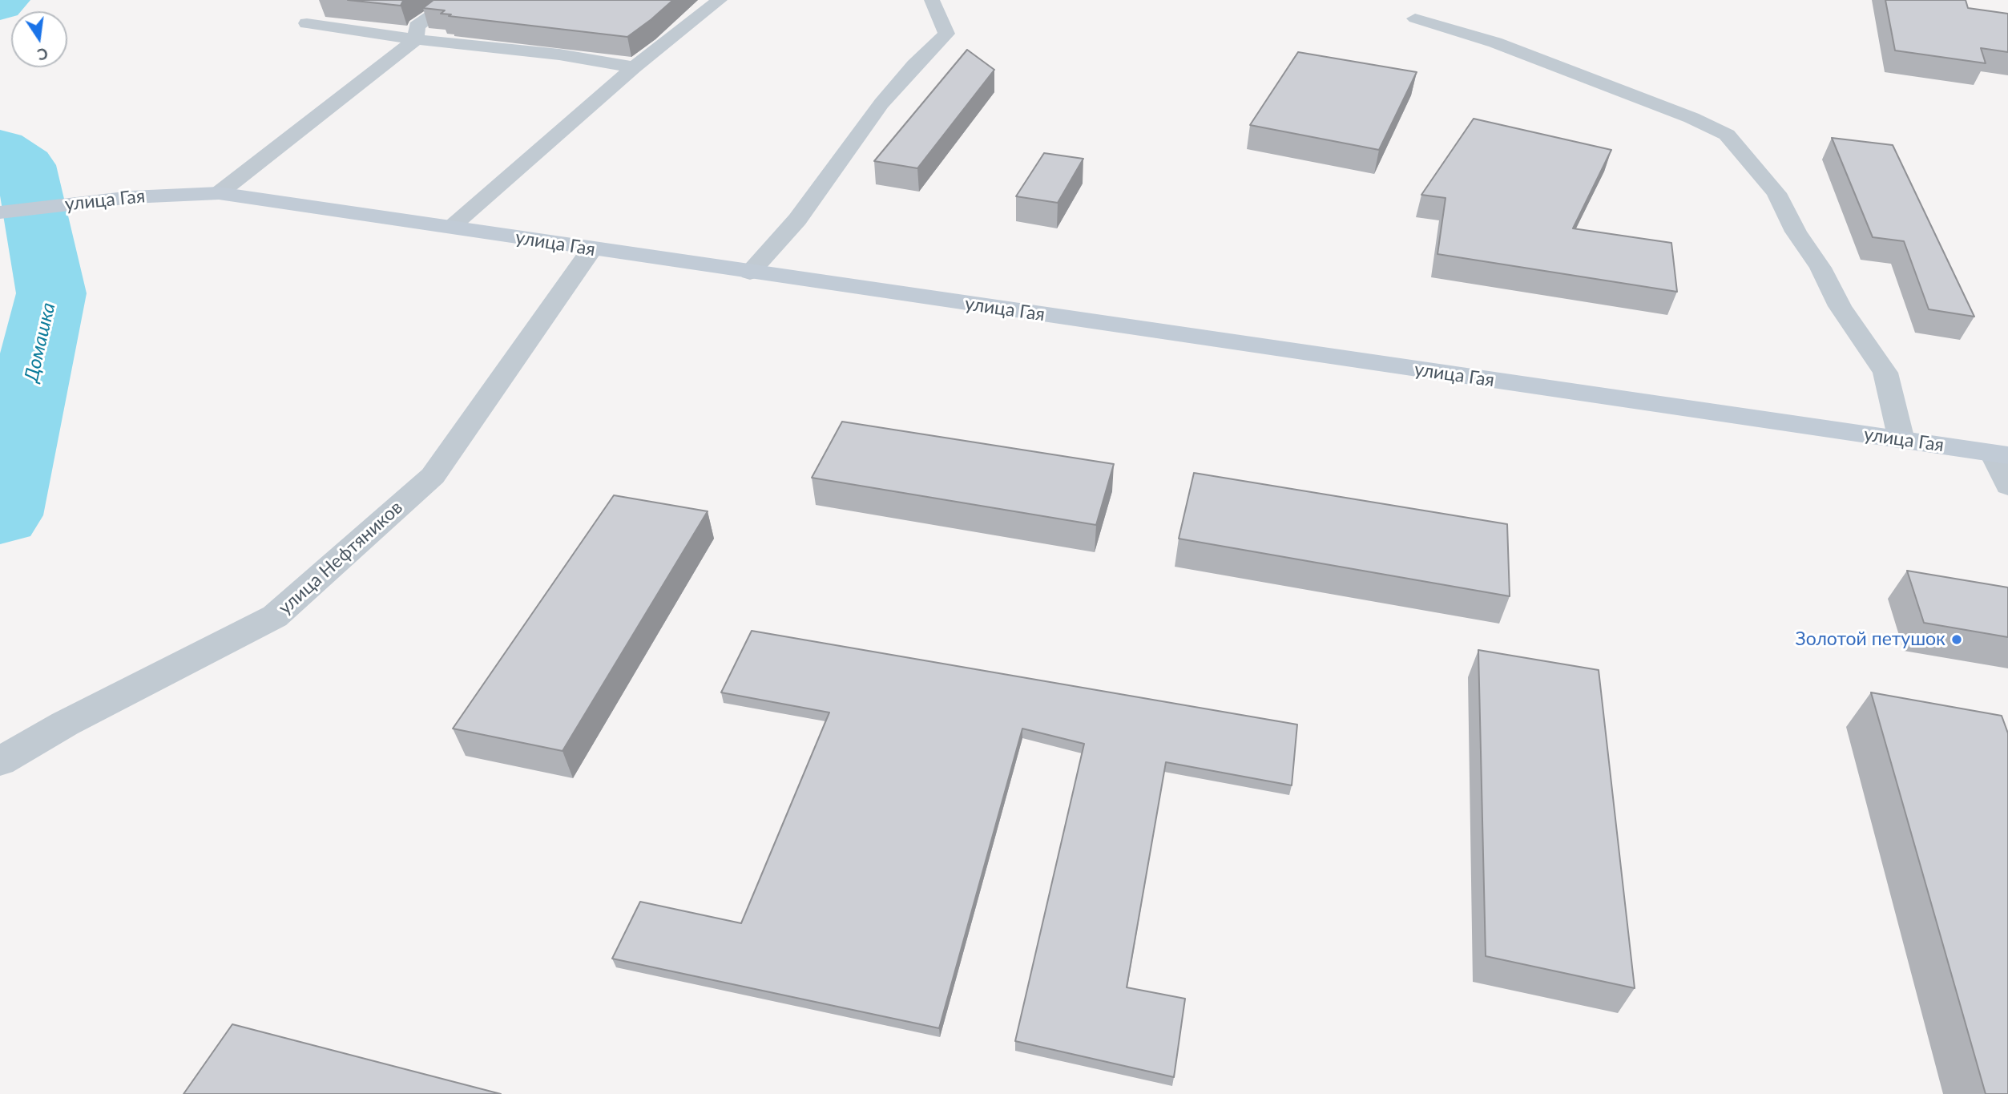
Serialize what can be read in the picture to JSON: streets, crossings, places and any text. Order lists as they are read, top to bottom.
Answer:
{
  "streets": {
    "main road": ["улица Гая"],
    "street": ["улица Нефтяников"]
  },
  "crossings": [
    ["улица Гая", "улица Нефтяников"]
  ],
  "water": ["Домашка"],
  "places": ["Золотой петушок"],
  "north": "bottom"
}
